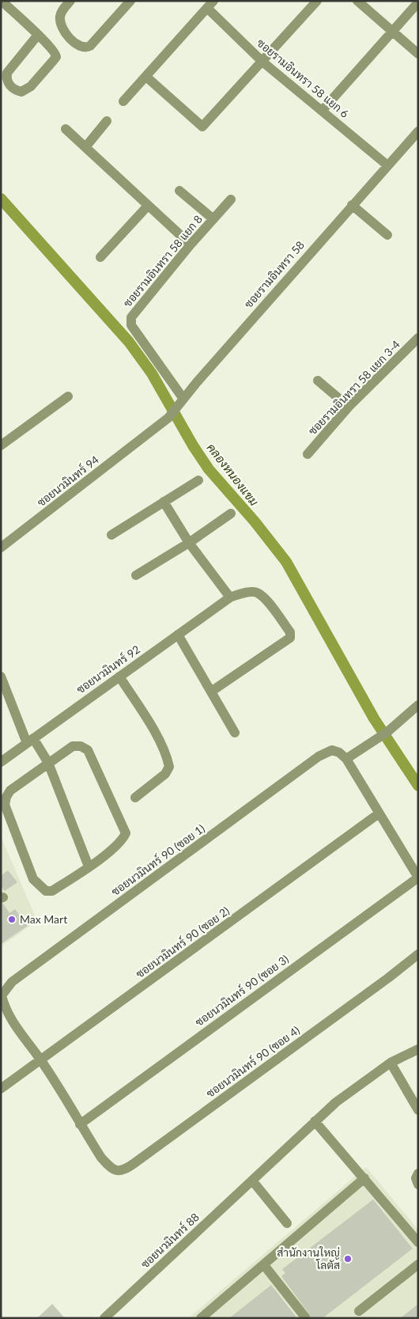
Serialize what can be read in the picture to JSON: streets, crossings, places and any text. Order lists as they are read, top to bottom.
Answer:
{
  "streets": {
    "street": [
      "ซอยรามอินทรา 58 แยก 6",
      "ซอยรามอินทรา 58 แยก 8",
      "ซอยรามอินทรา 58",
      "ซอยรามอินทรา 58 แยก 3-4",
      "ซอยนวมินทร์ 94",
      "ซอยนวมินทร์ 92",
      "ซอยนวมินทร์ 90 (ซอย 1)",
      "ซอยนวมินทร์ 90 (ซอย 2)",
      "ซอยนวมินทร์ 90 (ซอย 3)",
      "ซอยนวมินทร์ 90 (ซอย 4)",
      "ซอยนวมินทร์ 88"
    ]
  },
  "crossings": [
    ["ซอยรามอินทรา 58 แยก 6", "ซอยรามอินทรา 58"],
    ["ซอยรามอินทรา 58 แยก 8", "ซอยรามอินทรา 58"],
    ["ซอยรามอินทรา 58", "ซอยนวมินทร์ 94"],
    ["ซอยนวมินทร์ 90 (ซอย 1)", "ซอยนวมินทร์ 90 (ซอย 4)"],
    ["ซอยนวมินทร์ 90 (ซอย 2)", "ซอยนวมินทร์ 90 (ซอย 4)"],
    ["ซอยนวมินทร์ 90 (ซอย 3)", "ซอยนวมินทร์ 90 (ซอย 4)"]
  ],
  "water": ["คลองหนองแขม"],
  "places": ["Max Mart", "สำนักงานใหญ่ โลตัส"]
}
